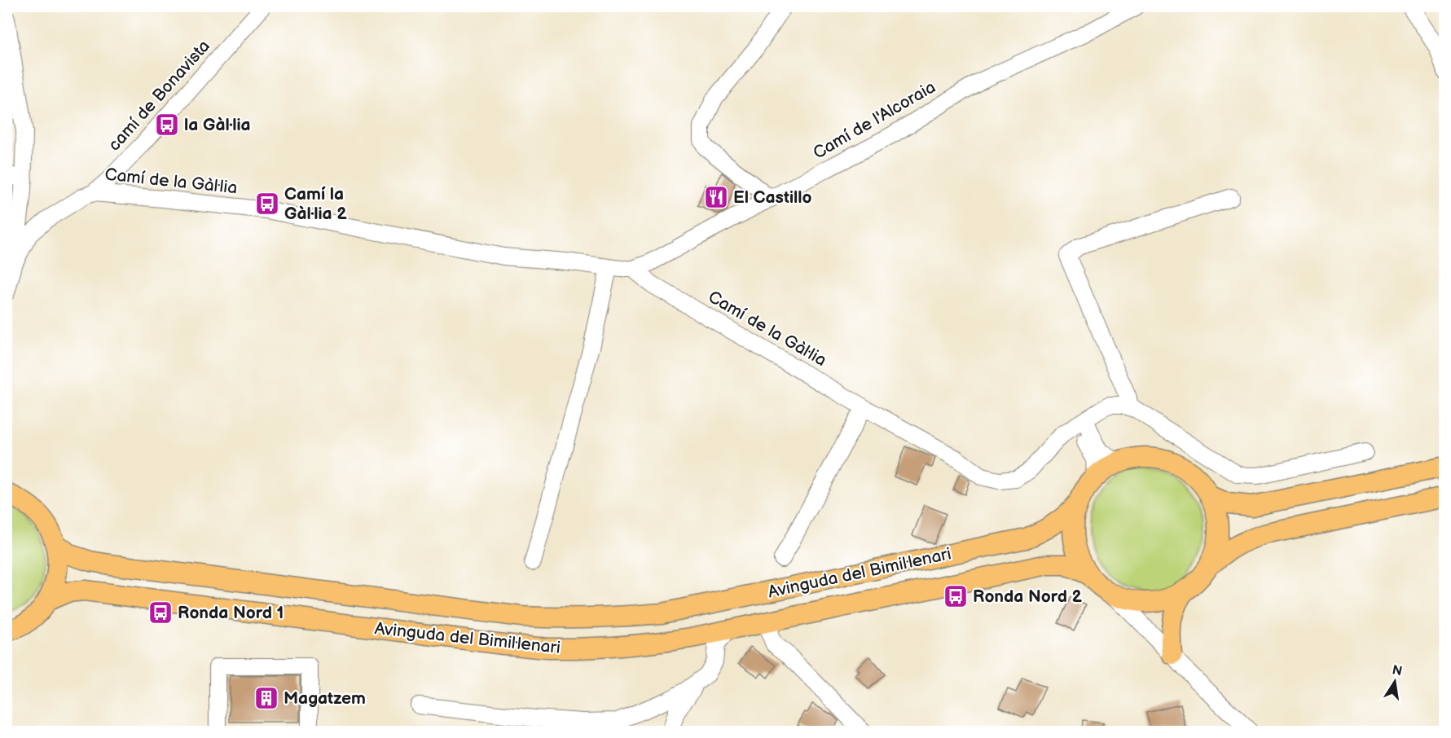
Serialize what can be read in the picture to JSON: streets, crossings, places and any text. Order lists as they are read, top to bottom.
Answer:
{
  "streets": {
    "main road": ["Avinguda del Bimil·lenari"],
    "street": ["camí de Bonavista", "Camí de l'Alcoraia", "Camí de la Gàl·lia"]
  },
  "crossings": [
    ["camí de Bonavista", "Camí de la Gàl·lia"],
    ["Camí de l'Alcoraia", "Camí de la Gàl·lia"]
  ],
  "places": {
    "bus stop": [
      "la Gàl·lia",
      "Camí la Gàl·lia 2",
      "Ronda Nord 2",
      "Ronda Nord 1"
    ],
    "restaurant": ["El Castillo"],
    "building": ["Magatzem"]
  },
  "north": "top"
}
